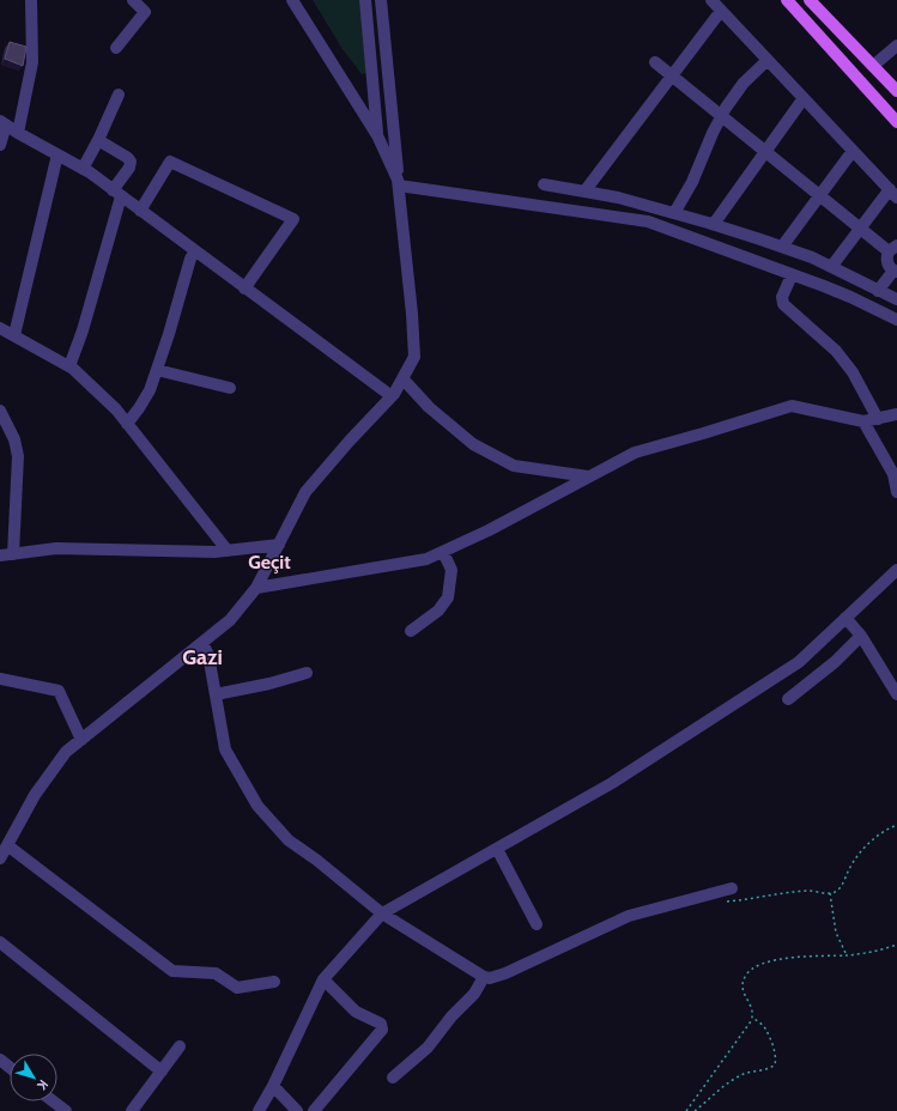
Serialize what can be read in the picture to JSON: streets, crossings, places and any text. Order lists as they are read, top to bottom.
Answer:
{
  "districts": ["Geçit", "Gazi"],
  "north": "bottom right"
}
